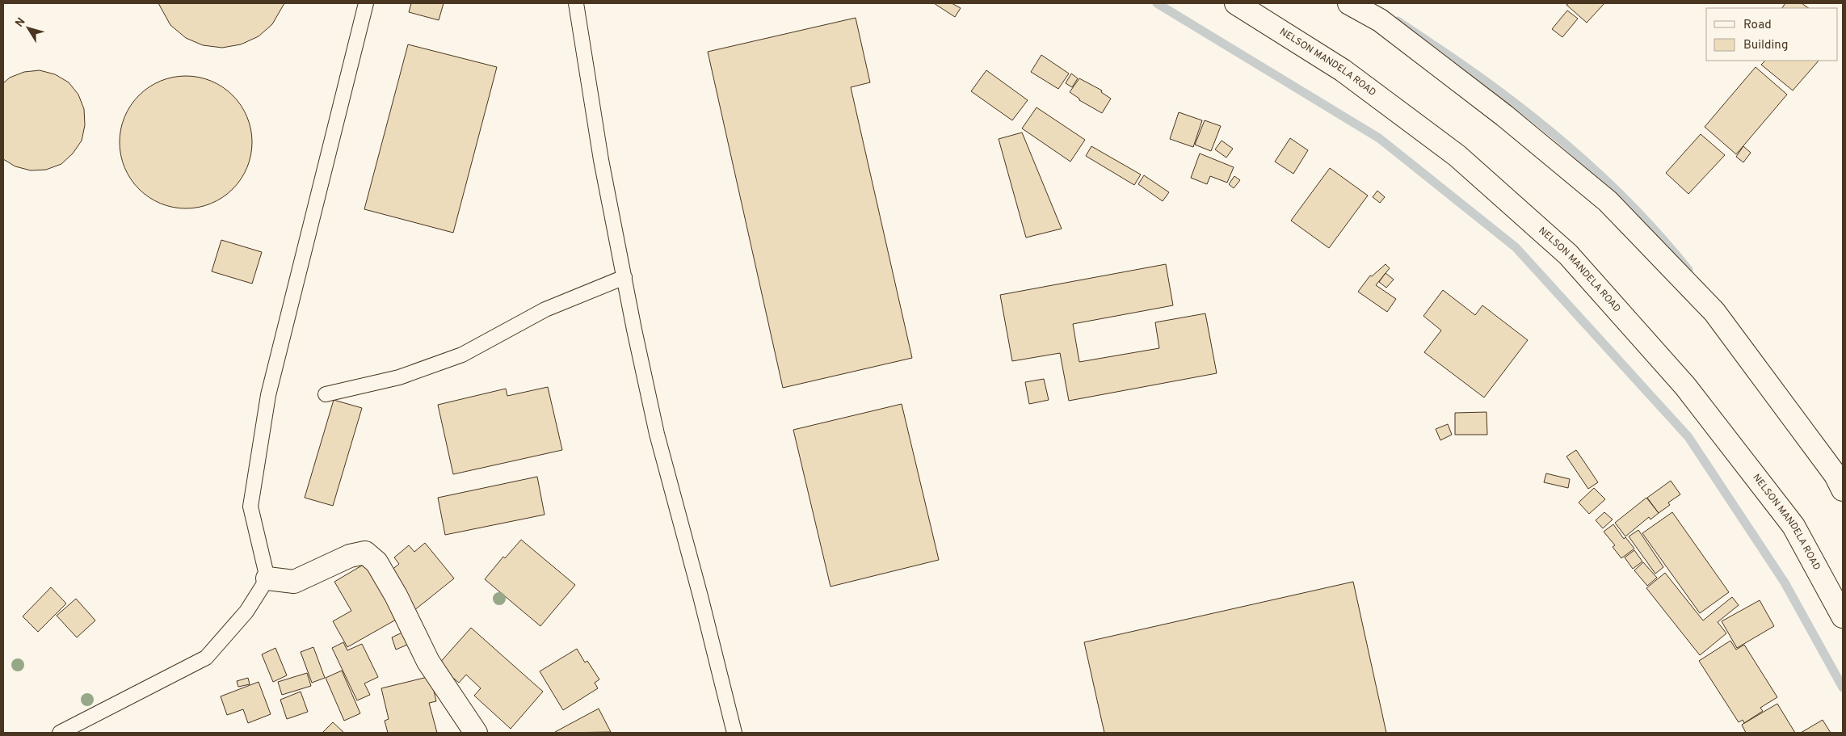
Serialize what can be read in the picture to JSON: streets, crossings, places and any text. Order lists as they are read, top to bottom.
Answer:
{
  "streets": {
    "main road": ["NELSON MANDELA ROAD"]
  },
  "legend": ["Road", "Building"],
  "north": "top left"
}
